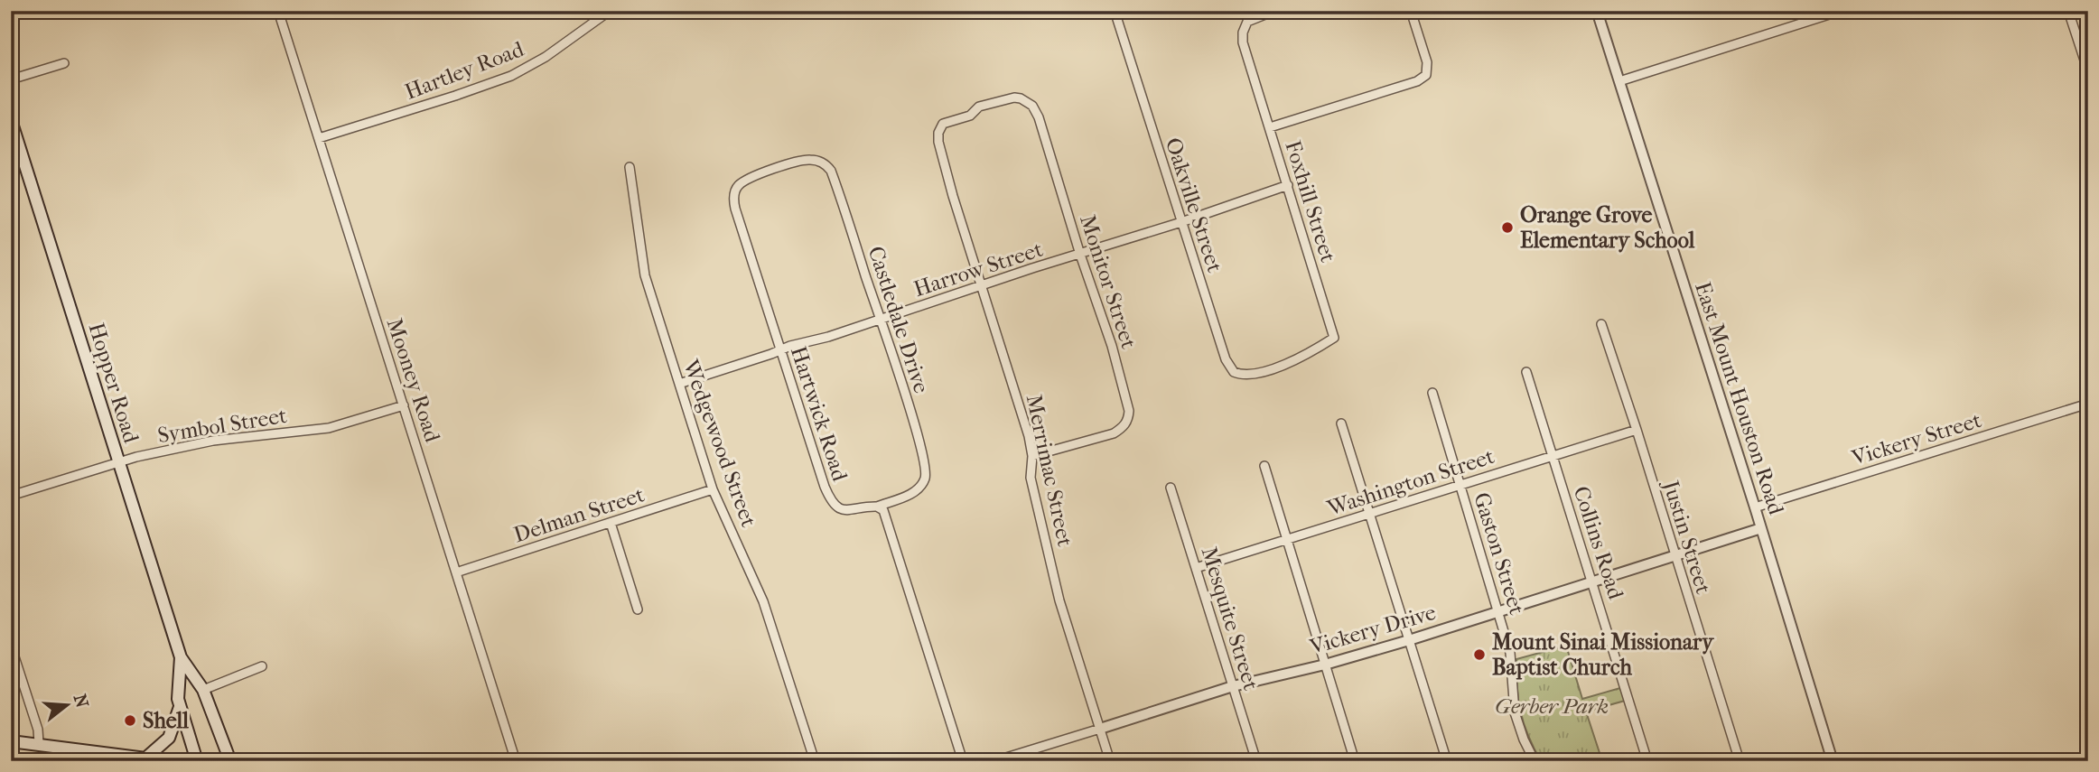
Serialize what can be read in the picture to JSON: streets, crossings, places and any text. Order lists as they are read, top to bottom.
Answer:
{
  "streets": {
    "main road": ["Hopper Road"],
    "street": [
      "Hartley Road",
      "Foxhill Street",
      "Oakville Street",
      "Harrow Street",
      "Monitor Street",
      "Castledale Drive",
      "Mooney Road",
      "East Mount Houston Road",
      "Hartwick Road",
      "Symbol Street",
      "Vickery Street",
      "Wedgewood Street",
      "Merrimac Street",
      "Washington Street",
      "Delman Street",
      "Justin Street",
      "Collins Road",
      "Gaston Street",
      "Mesquite Street",
      "Vickery Drive"
    ]
  },
  "crossings": [
    ["Hartley Road", "Mooney Road"],
    ["Foxhill Street", "Oakville Street"],
    ["Foxhill Street", "Harrow Street"],
    ["Oakville Street", "Harrow Street"],
    ["Harrow Street", "Monitor Street"],
    ["Harrow Street", "Castledale Drive"],
    ["Harrow Street", "Hartwick Road"],
    ["Harrow Street", "Wedgewood Street"],
    ["Harrow Street", "Merrimac Street"],
    ["Monitor Street", "Merrimac Street"],
    ["Castledale Drive", "Hartwick Road"],
    ["Mooney Road", "Symbol Street"],
    ["Mooney Road", "Delman Street"],
    ["Hopper Road", "Symbol Street"],
    ["East Mount Houston Road", "Vickery Street"],
    ["East Mount Houston Road", "Vickery Drive"],
    ["Wedgewood Street", "Delman Street"],
    ["Merrimac Street", "Vickery Drive"],
    ["Washington Street", "Justin Street"],
    ["Washington Street", "Collins Road"],
    ["Washington Street", "Gaston Street"],
    ["Washington Street", "Mesquite Street"],
    ["Justin Street", "Vickery Drive"],
    ["Collins Road", "Vickery Drive"],
    ["Gaston Street", "Vickery Drive"],
    ["Mesquite Street", "Vickery Drive"]
  ],
  "parks": ["Gerber Park"],
  "places": ["Orange Grove Elementary School", "Mount Sinai Missionary Baptist Church", "Shell"],
  "north": "right"
}
